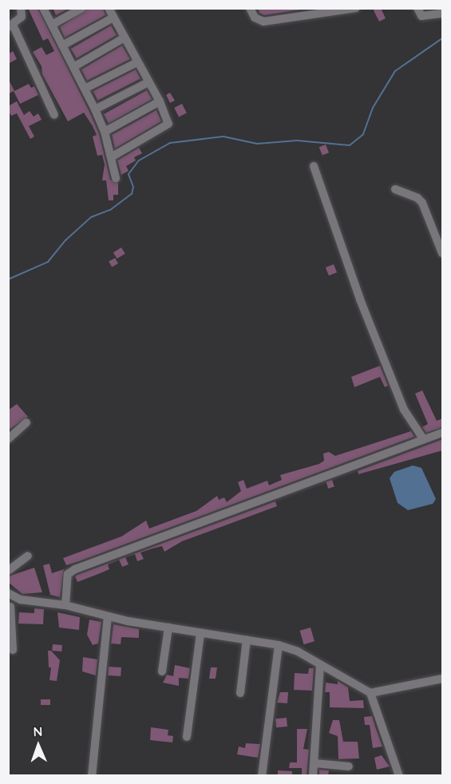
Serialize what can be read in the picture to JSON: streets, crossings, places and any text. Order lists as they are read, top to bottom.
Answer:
{
  "north": "top"
}
